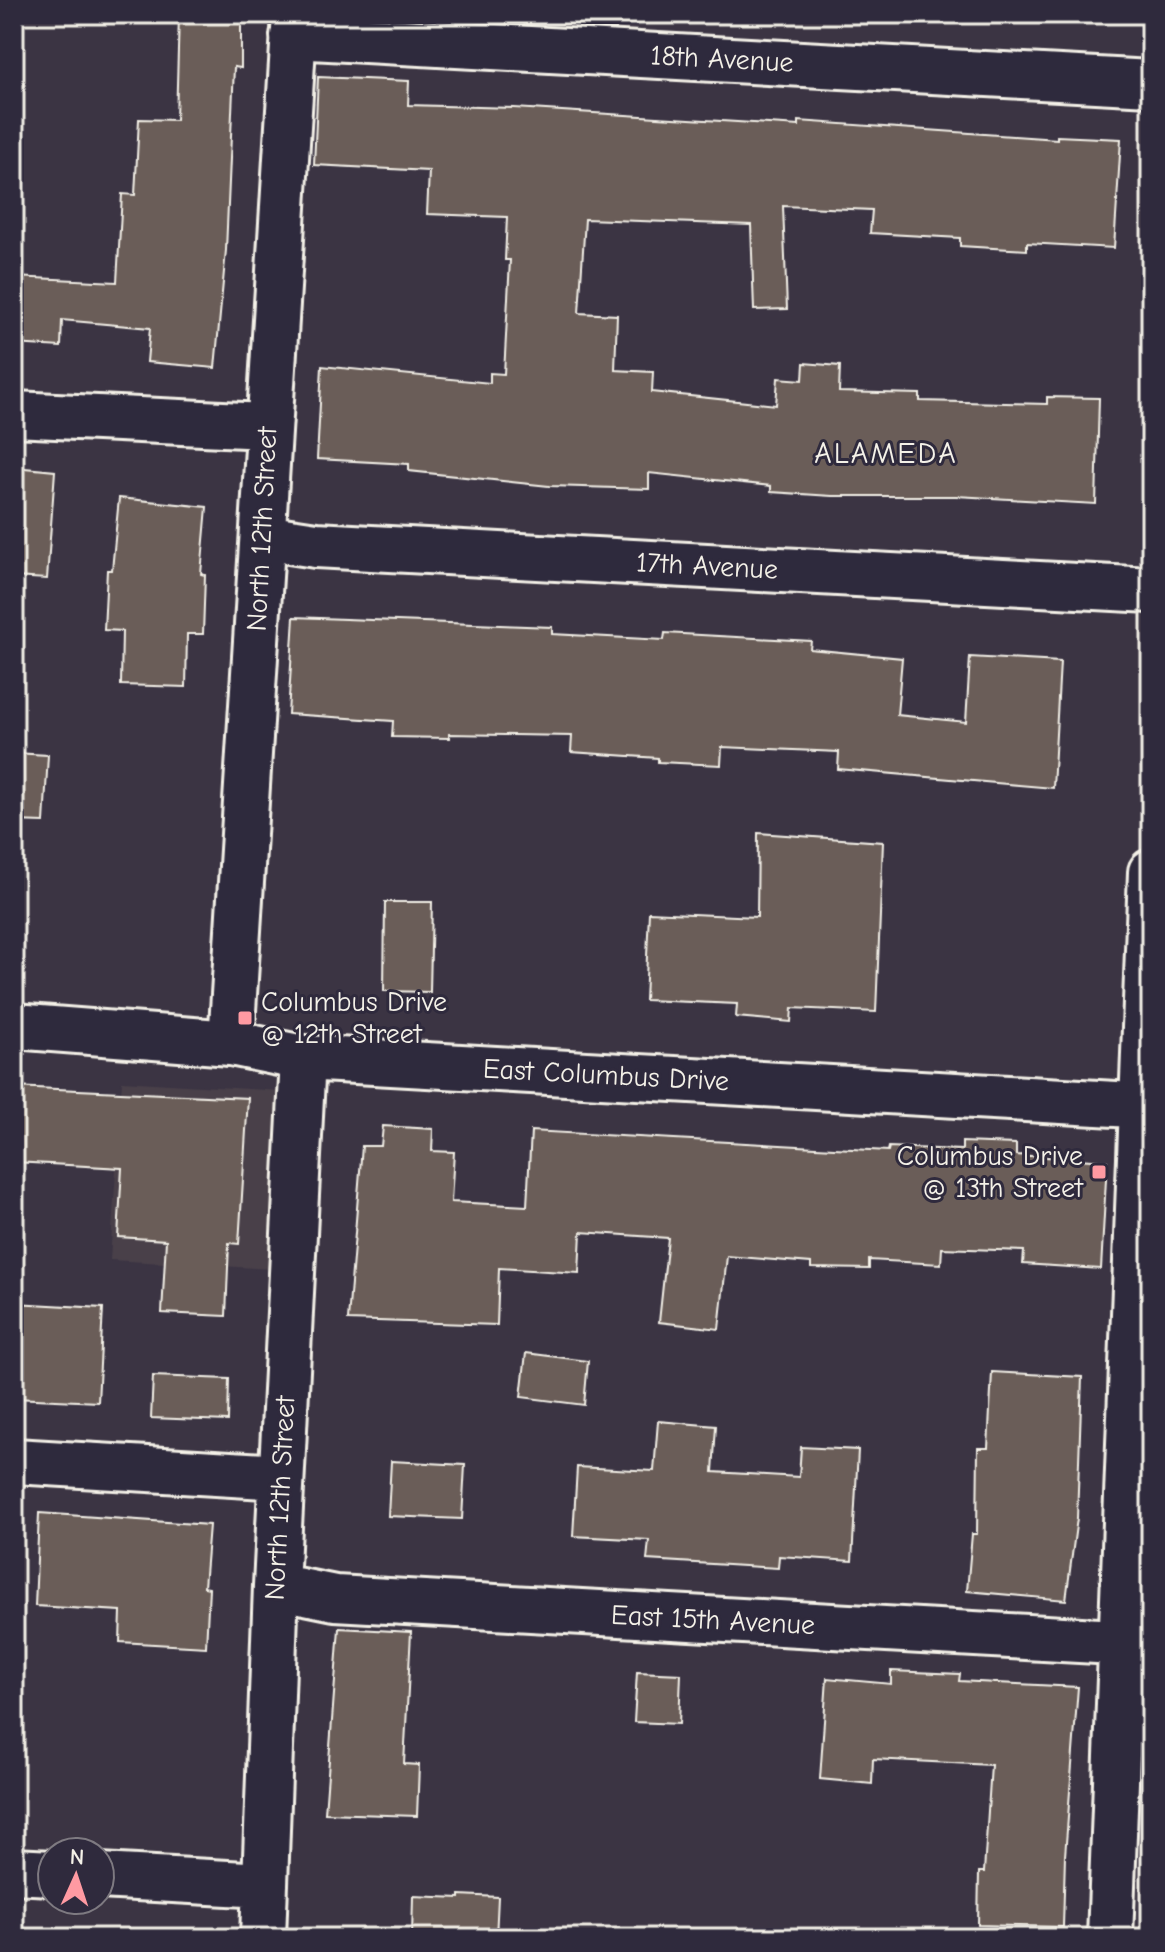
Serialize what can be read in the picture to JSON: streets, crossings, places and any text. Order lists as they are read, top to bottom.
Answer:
{
  "streets": {
    "street": [
      "18th Avenue",
      "North 12th Street",
      "17th Avenue",
      "East Columbus Drive",
      "East 15th Avenue"
    ]
  },
  "crossings": [
    ["18th Avenue", "North 12th Street"],
    ["North 12th Street", "17th Avenue"],
    ["North 12th Street", "East Columbus Drive"],
    ["North 12th Street", "East 15th Avenue"]
  ],
  "districts": ["ALAMEDA"],
  "places": {
    "transit": ["Columbus Drive @ 12th Street", "Columbus Drive @ 13th Street"]
  },
  "north": "top"
}
